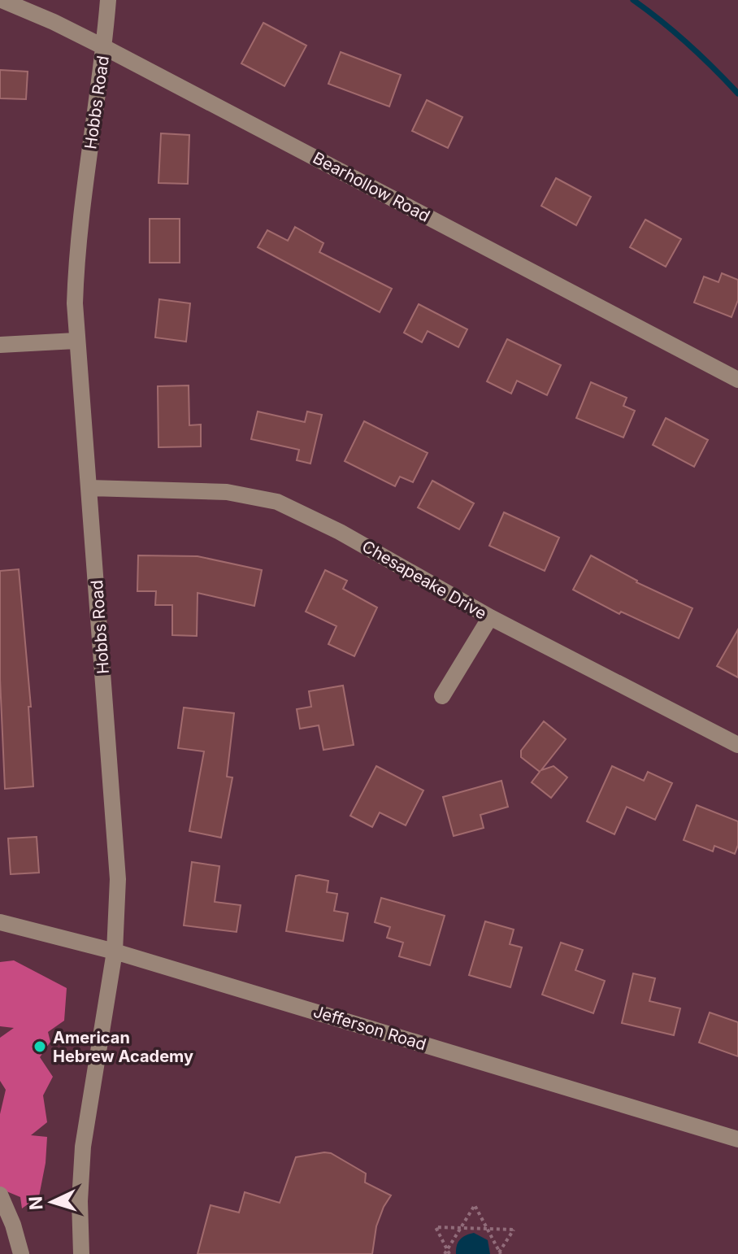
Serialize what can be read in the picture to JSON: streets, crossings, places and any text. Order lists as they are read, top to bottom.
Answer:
{
  "streets": {
    "street": [
      "Hobbs Road",
      "Bearhollow Road",
      "Chesapeake Drive",
      "Jefferson Road"
    ]
  },
  "crossings": [
    ["Hobbs Road", "Bearhollow Road"],
    ["Hobbs Road", "Chesapeake Drive"],
    ["Hobbs Road", "Jefferson Road"]
  ],
  "places": ["American Hebrew Academy"],
  "north": "left"
}
